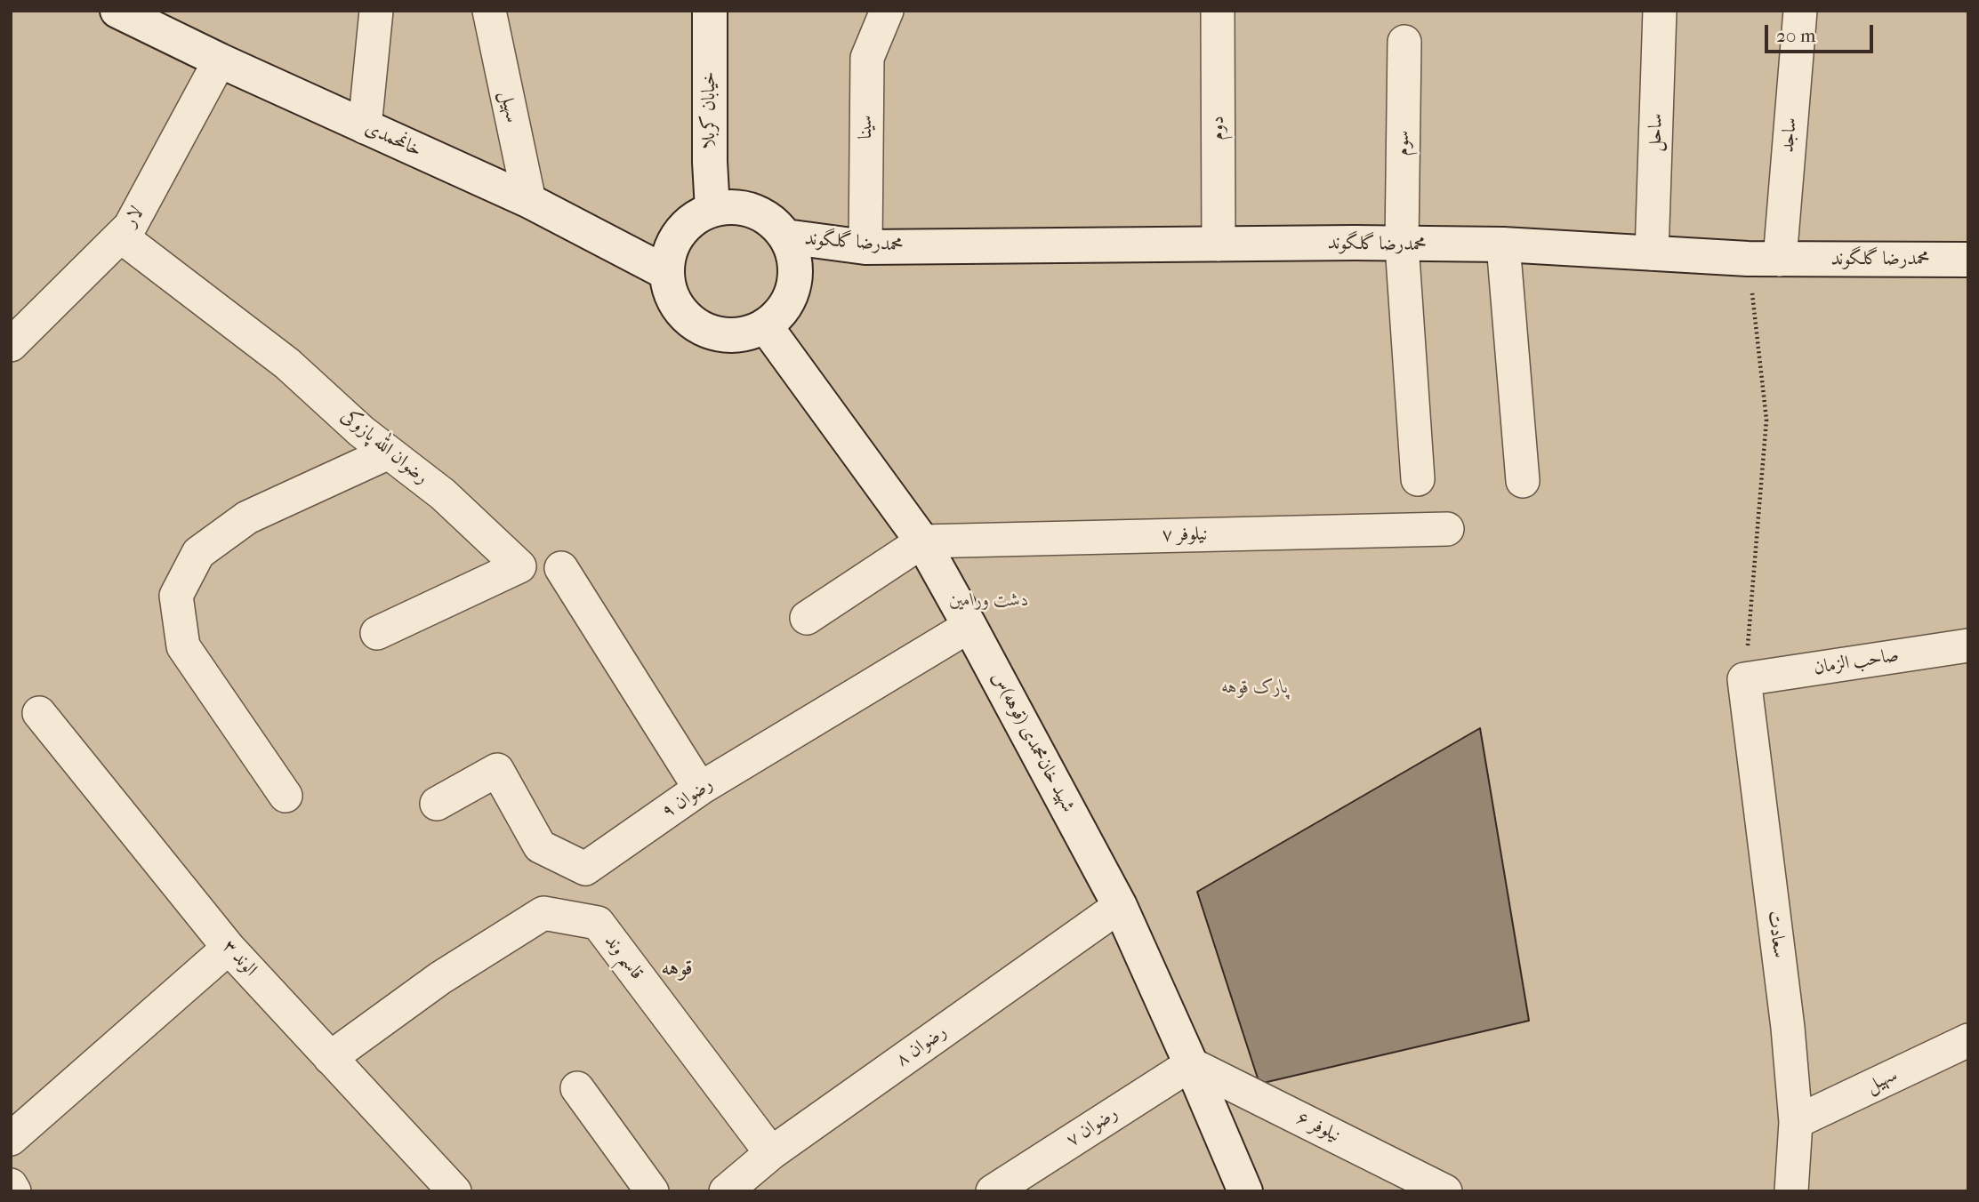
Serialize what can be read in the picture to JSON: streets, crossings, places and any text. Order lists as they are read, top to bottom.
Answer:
{
  "streets": {
    "main road": [
      "خیابان کربلا",
      "خانمحمدی",
      "محمدرضا گلگوند",
      "شهید خان‌محمدی (قوهه)س"
    ],
    "street": [
      "سهیل",
      "سینا",
      "دوم",
      "ساحل",
      "ساجد",
      "سوم",
      "لار",
      "رضوان الله پازوکی",
      "نیلوفر ۷",
      "صاحب الزمان",
      "رضوان ۹",
      "سعادت",
      "قاسم وند",
      "الوند ۳",
      "رضوان ۸",
      "رضوان ۷",
      "نیلوفر ۶"
    ]
  },
  "crossings": [
    ["سهیل", "خانمحمدی"],
    ["سهیل", "سعادت"],
    ["خیابان کربلا", "خانمحمدی"],
    ["خیابان کربلا", "محمدرضا گلگوند"],
    ["خیابان کربلا", "شهید خان‌محمدی (قوهه)س"],
    ["سینا", "محمدرضا گلگوند"],
    ["دوم", "محمدرضا گلگوند"],
    ["ساحل", "محمدرضا گلگوند"],
    ["ساجد", "محمدرضا گلگوند"],
    ["خانمحمدی", "لار"],
    ["خانمحمدی", "محمدرضا گلگوند"],
    ["خانمحمدی", "شهید خان‌محمدی (قوهه)س"],
    ["سوم", "محمدرضا گلگوند"],
    ["لار", "رضوان الله پازوکی"],
    ["محمدرضا گلگوند", "شهید خان‌محمدی (قوهه)س"],
    ["نیلوفر ۷", "شهید خان‌محمدی (قوهه)س"],
    ["صاحب الزمان", "سعادت"],
    ["شهید خان‌محمدی (قوهه)س", "رضوان ۹"],
    ["شهید خان‌محمدی (قوهه)س", "رضوان ۸"],
    ["شهید خان‌محمدی (قوهه)س", "رضوان ۷"],
    ["شهید خان‌محمدی (قوهه)س", "نیلوفر ۶"],
    ["قاسم وند", "الوند ۳"],
    ["قاسم وند", "رضوان ۸"],
    ["رضوان ۷", "نیلوفر ۶"]
  ],
  "districts": ["قوهه"],
  "parks": ["دشت ورامین", "پارک قوهه"],
  "scale_bar": "20 m"
}
